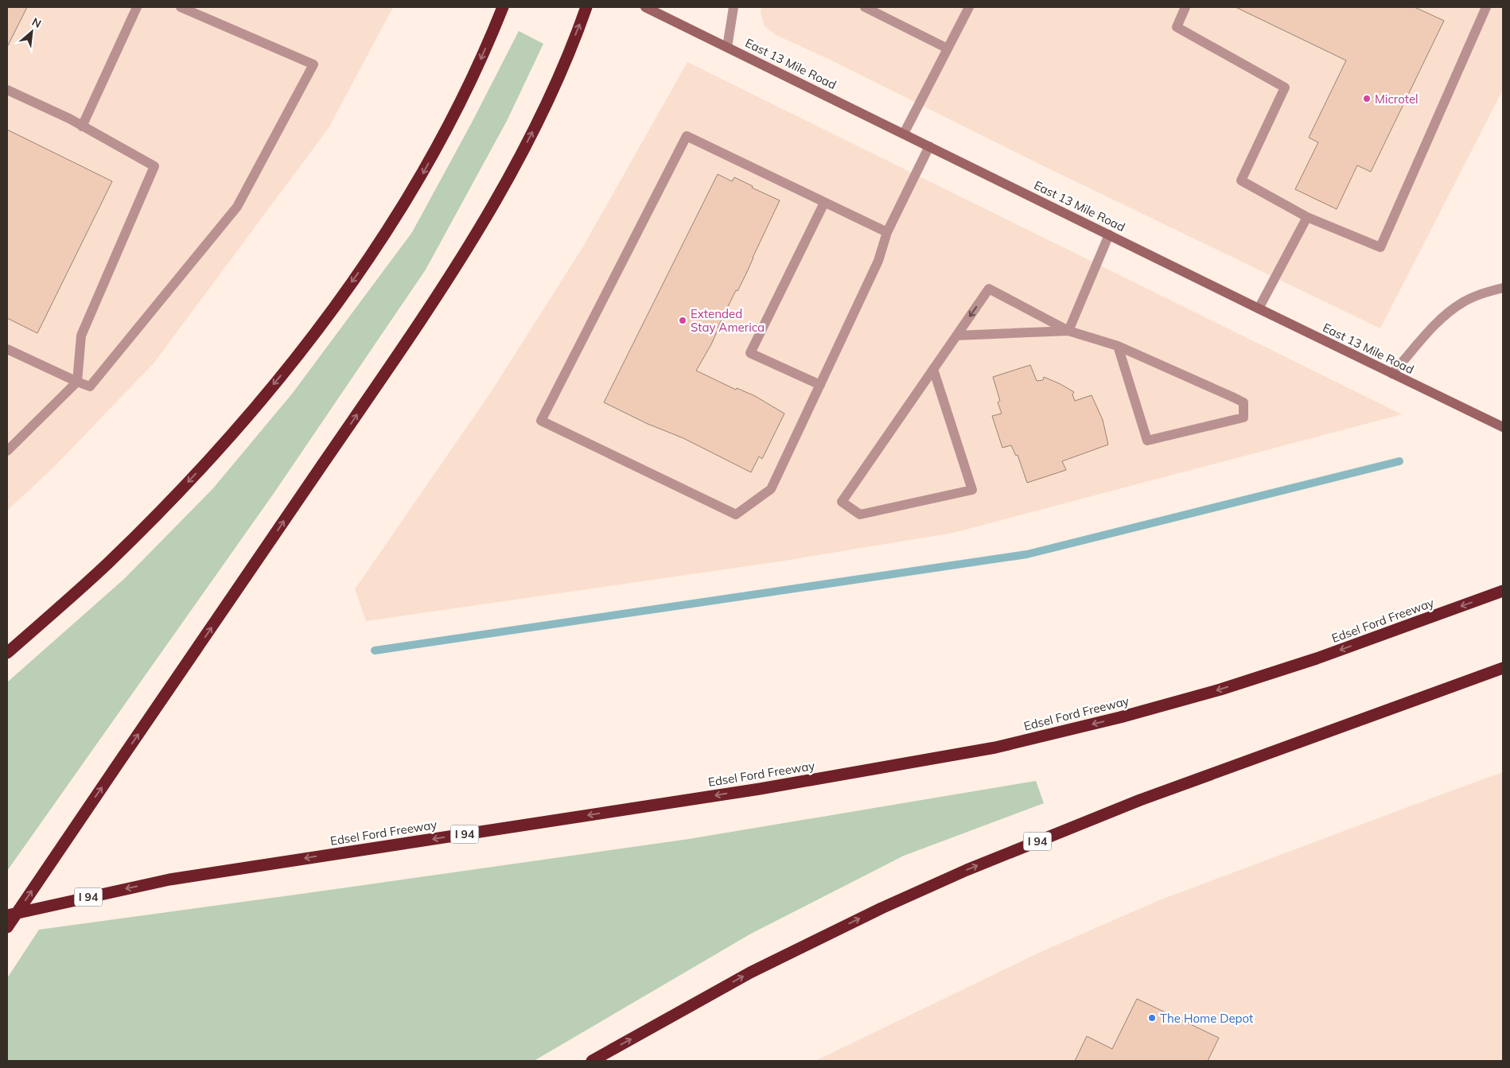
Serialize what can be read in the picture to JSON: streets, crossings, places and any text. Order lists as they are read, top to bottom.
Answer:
{
  "streets": {
    "highway": ["Edsel Ford Freeway", "I 94"],
    "main road": ["East 13 Mile Road"]
  },
  "places": ["Microtel", "Extended Stay America", "The Home Depot"],
  "north": "top right"
}
